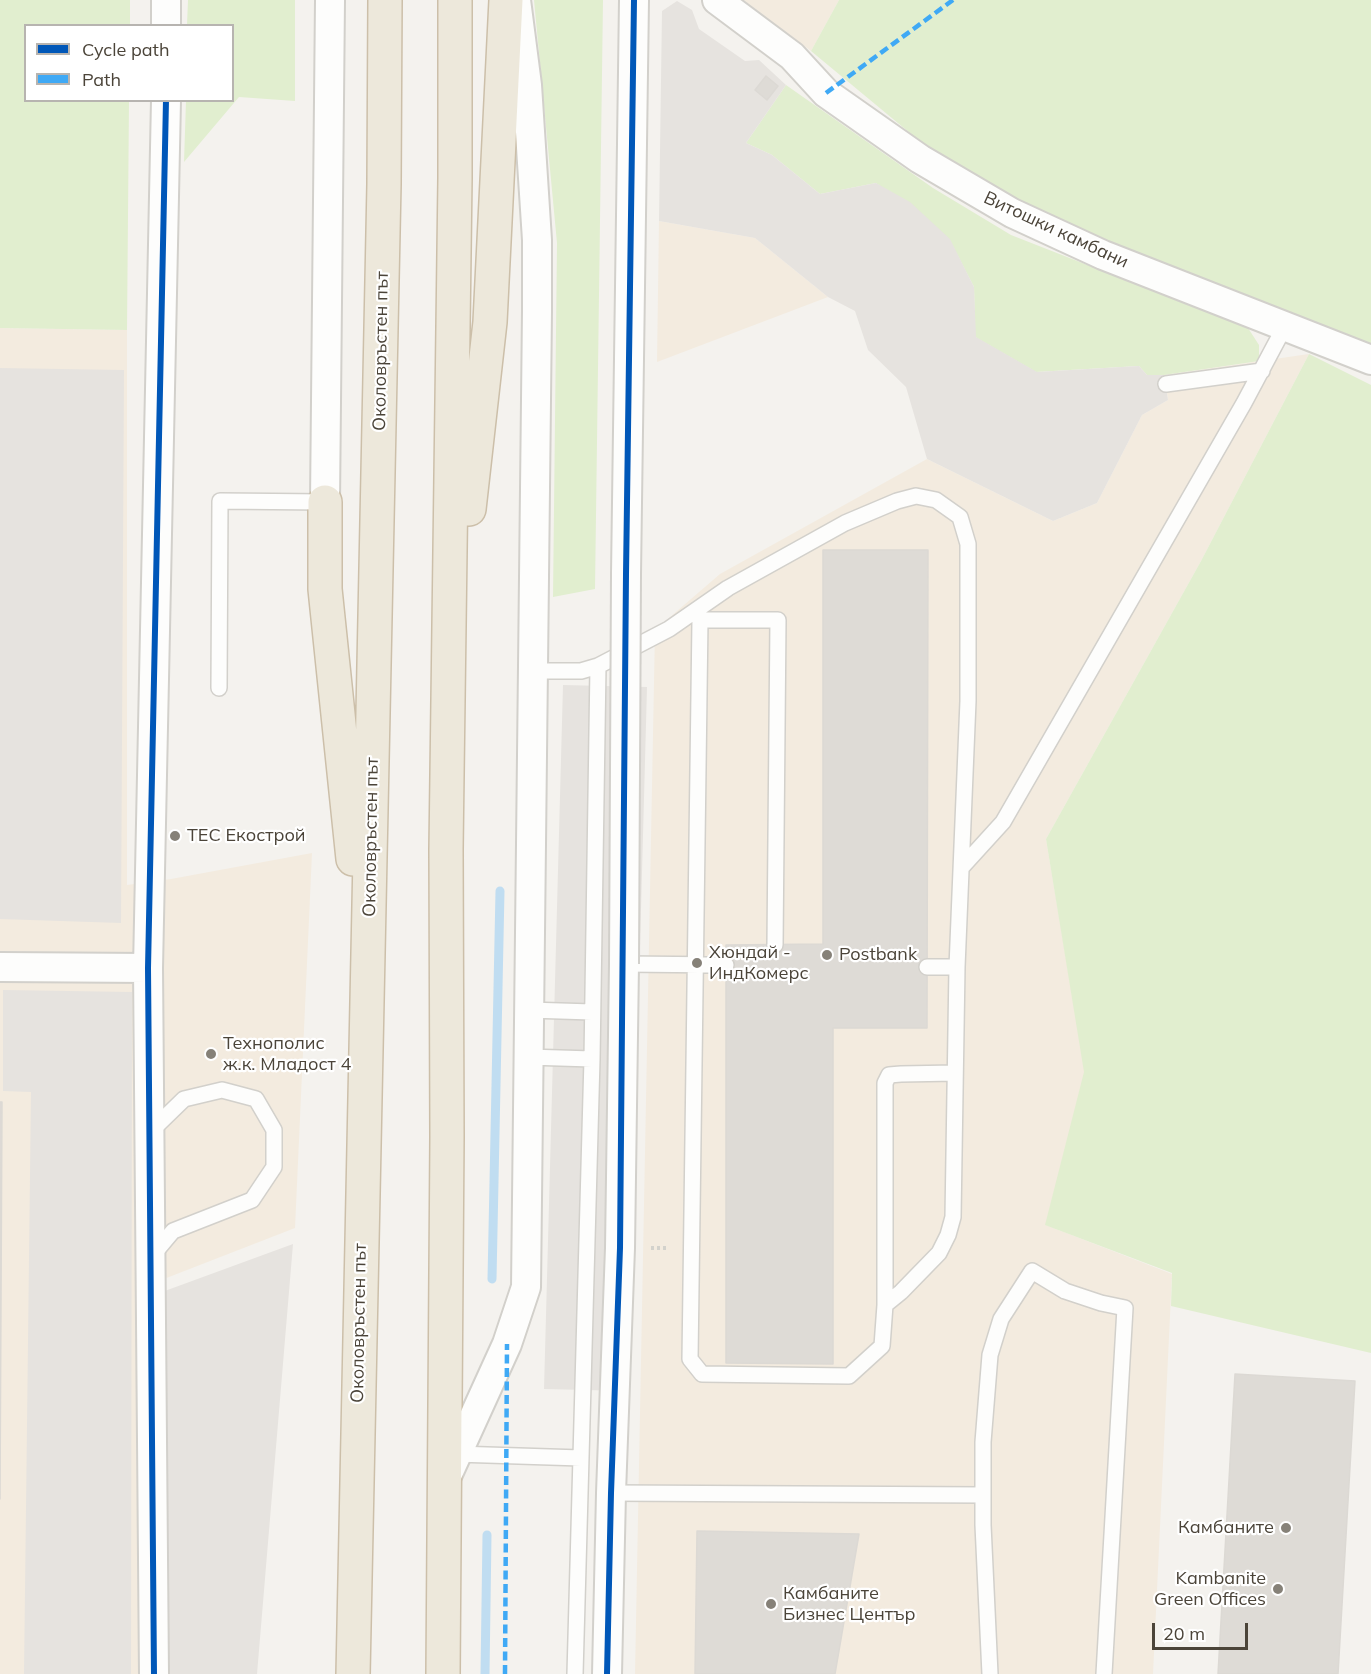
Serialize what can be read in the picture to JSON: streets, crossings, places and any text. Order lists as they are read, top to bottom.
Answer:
{
  "streets": {
    "highway": ["Околовръстен път"],
    "street": ["Витошки камбани"]
  },
  "places": [
    "ТЕС Екострой",
    "Postbank",
    "Хюндай - ИндКомерс",
    "Технополис ж.к. Младост 4",
    "Камбаните",
    "Kambanite Green Offices",
    "Камбаните Бизнес Център"
  ],
  "legend": ["Cycle path", "Path"],
  "scale_bar": "20 m"
}
